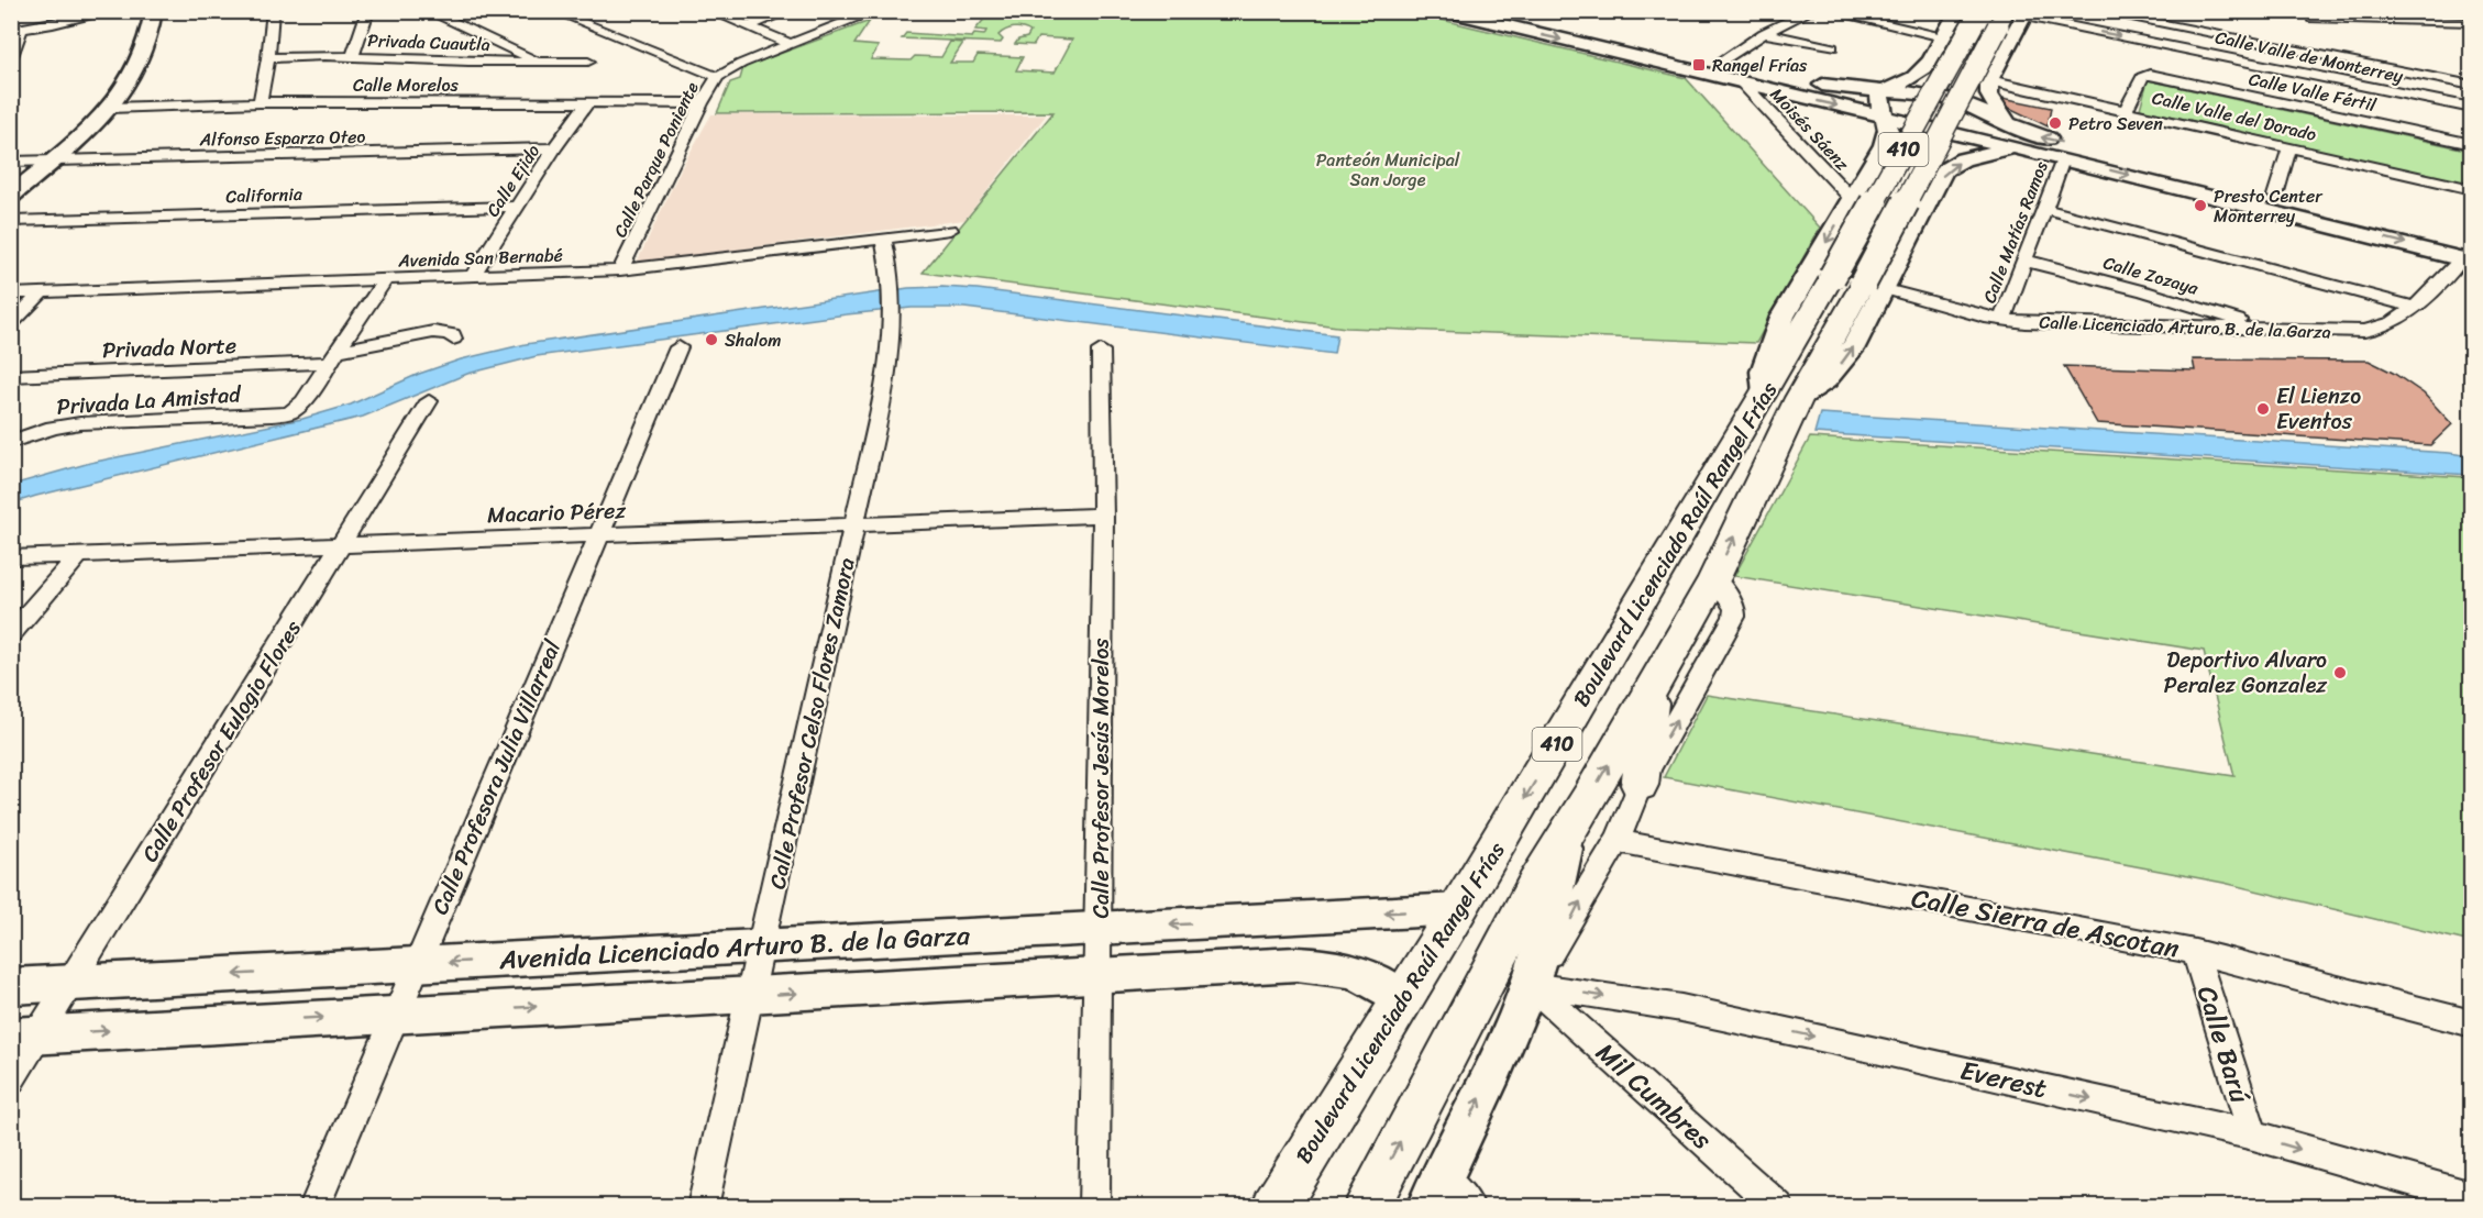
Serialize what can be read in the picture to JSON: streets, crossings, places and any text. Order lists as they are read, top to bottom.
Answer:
{
  "streets": {
    "main road": ["410", "Boulevard Licenciado Raúl Rangel Frías", "Avenida Licenciado Arturo B. de la Garza"],
    "street": [
      "Privada Cuautla",
      "Calle Valle de Monterrey",
      "Calle Morelos",
      "Calle Valle Fértil",
      "Calle Valle del Dorado",
      "Moisés Sáenz",
      "Alfonso Esparza Oteo",
      "Calle Parque Poniente",
      "Calle Ejido",
      "California",
      "Calle Matías Ramos",
      "Avenida San Bernabé",
      "Calle Zozaya",
      "Calle Licenciado Arturo B. de la Garza",
      "Privada Norte",
      "Privada La Amistad",
      "Macario Pérez",
      "Calle Profesor Celso Flores Zamora",
      "Calle Profesor Eulogio Flores",
      "Calle Profesora Julia Villarreal",
      "Calle Profesor Jesús Morelos",
      "Calle Sierra de Ascotan",
      "Calle Barú",
      "Everest",
      "Mil Cumbres"
    ]
  },
  "crossings": [
    ["Calle Valle de Monterrey", "Calle Valle Fértil"],
    ["Calle Valle de Monterrey", "Boulevard Licenciado Raúl Rangel Frías"],
    ["Calle Morelos", "Calle Parque Poniente"],
    ["Calle Morelos", "Calle Ejido"],
    ["Calle Valle Fértil", "Calle Valle del Dorado"],
    ["Alfonso Esparza Oteo", "Calle Ejido"],
    ["Calle Parque Poniente", "Avenida San Bernabé"],
    ["Calle Ejido", "California"],
    ["Calle Ejido", "Avenida San Bernabé"],
    ["Calle Matías Ramos", "Calle Zozaya"],
    ["Calle Matías Ramos", "Calle Licenciado Arturo B. de la Garza"],
    ["Avenida San Bernabé", "Calle Profesor Celso Flores Zamora"],
    ["Calle Zozaya", "Calle Licenciado Arturo B. de la Garza"],
    ["Calle Licenciado Arturo B. de la Garza", "Boulevard Licenciado Raúl Rangel Frías"],
    ["Privada Norte", "Privada La Amistad"],
    ["Macario Pérez", "Calle Profesor Celso Flores Zamora"],
    ["Macario Pérez", "Calle Profesor Eulogio Flores"],
    ["Macario Pérez", "Calle Profesora Julia Villarreal"],
    ["Macario Pérez", "Calle Profesor Jesús Morelos"],
    ["Boulevard Licenciado Raúl Rangel Frías", "Avenida Licenciado Arturo B. de la Garza"],
    ["Calle Profesor Celso Flores Zamora", "Avenida Licenciado Arturo B. de la Garza"],
    ["Calle Profesor Eulogio Flores", "Avenida Licenciado Arturo B. de la Garza"],
    ["Calle Profesora Julia Villarreal", "Avenida Licenciado Arturo B. de la Garza"],
    ["Calle Profesor Jesús Morelos", "Avenida Licenciado Arturo B. de la Garza"],
    ["Calle Sierra de Ascotan", "Calle Barú"],
    ["Calle Barú", "Everest"],
    ["Everest", "Mil Cumbres"]
  ],
  "one_way": ["Everest"],
  "parks": ["Panteón Municipal San Jorge"],
  "places": {
    "transit": ["Rangel Frías"],
    "other": [
      "Petro Seven",
      "Presto Center Monterrey",
      "Shalom",
      "El Lienzo Eventos",
      "Deportivo Alvaro Peralez Gonzalez"
    ]
  }
}
